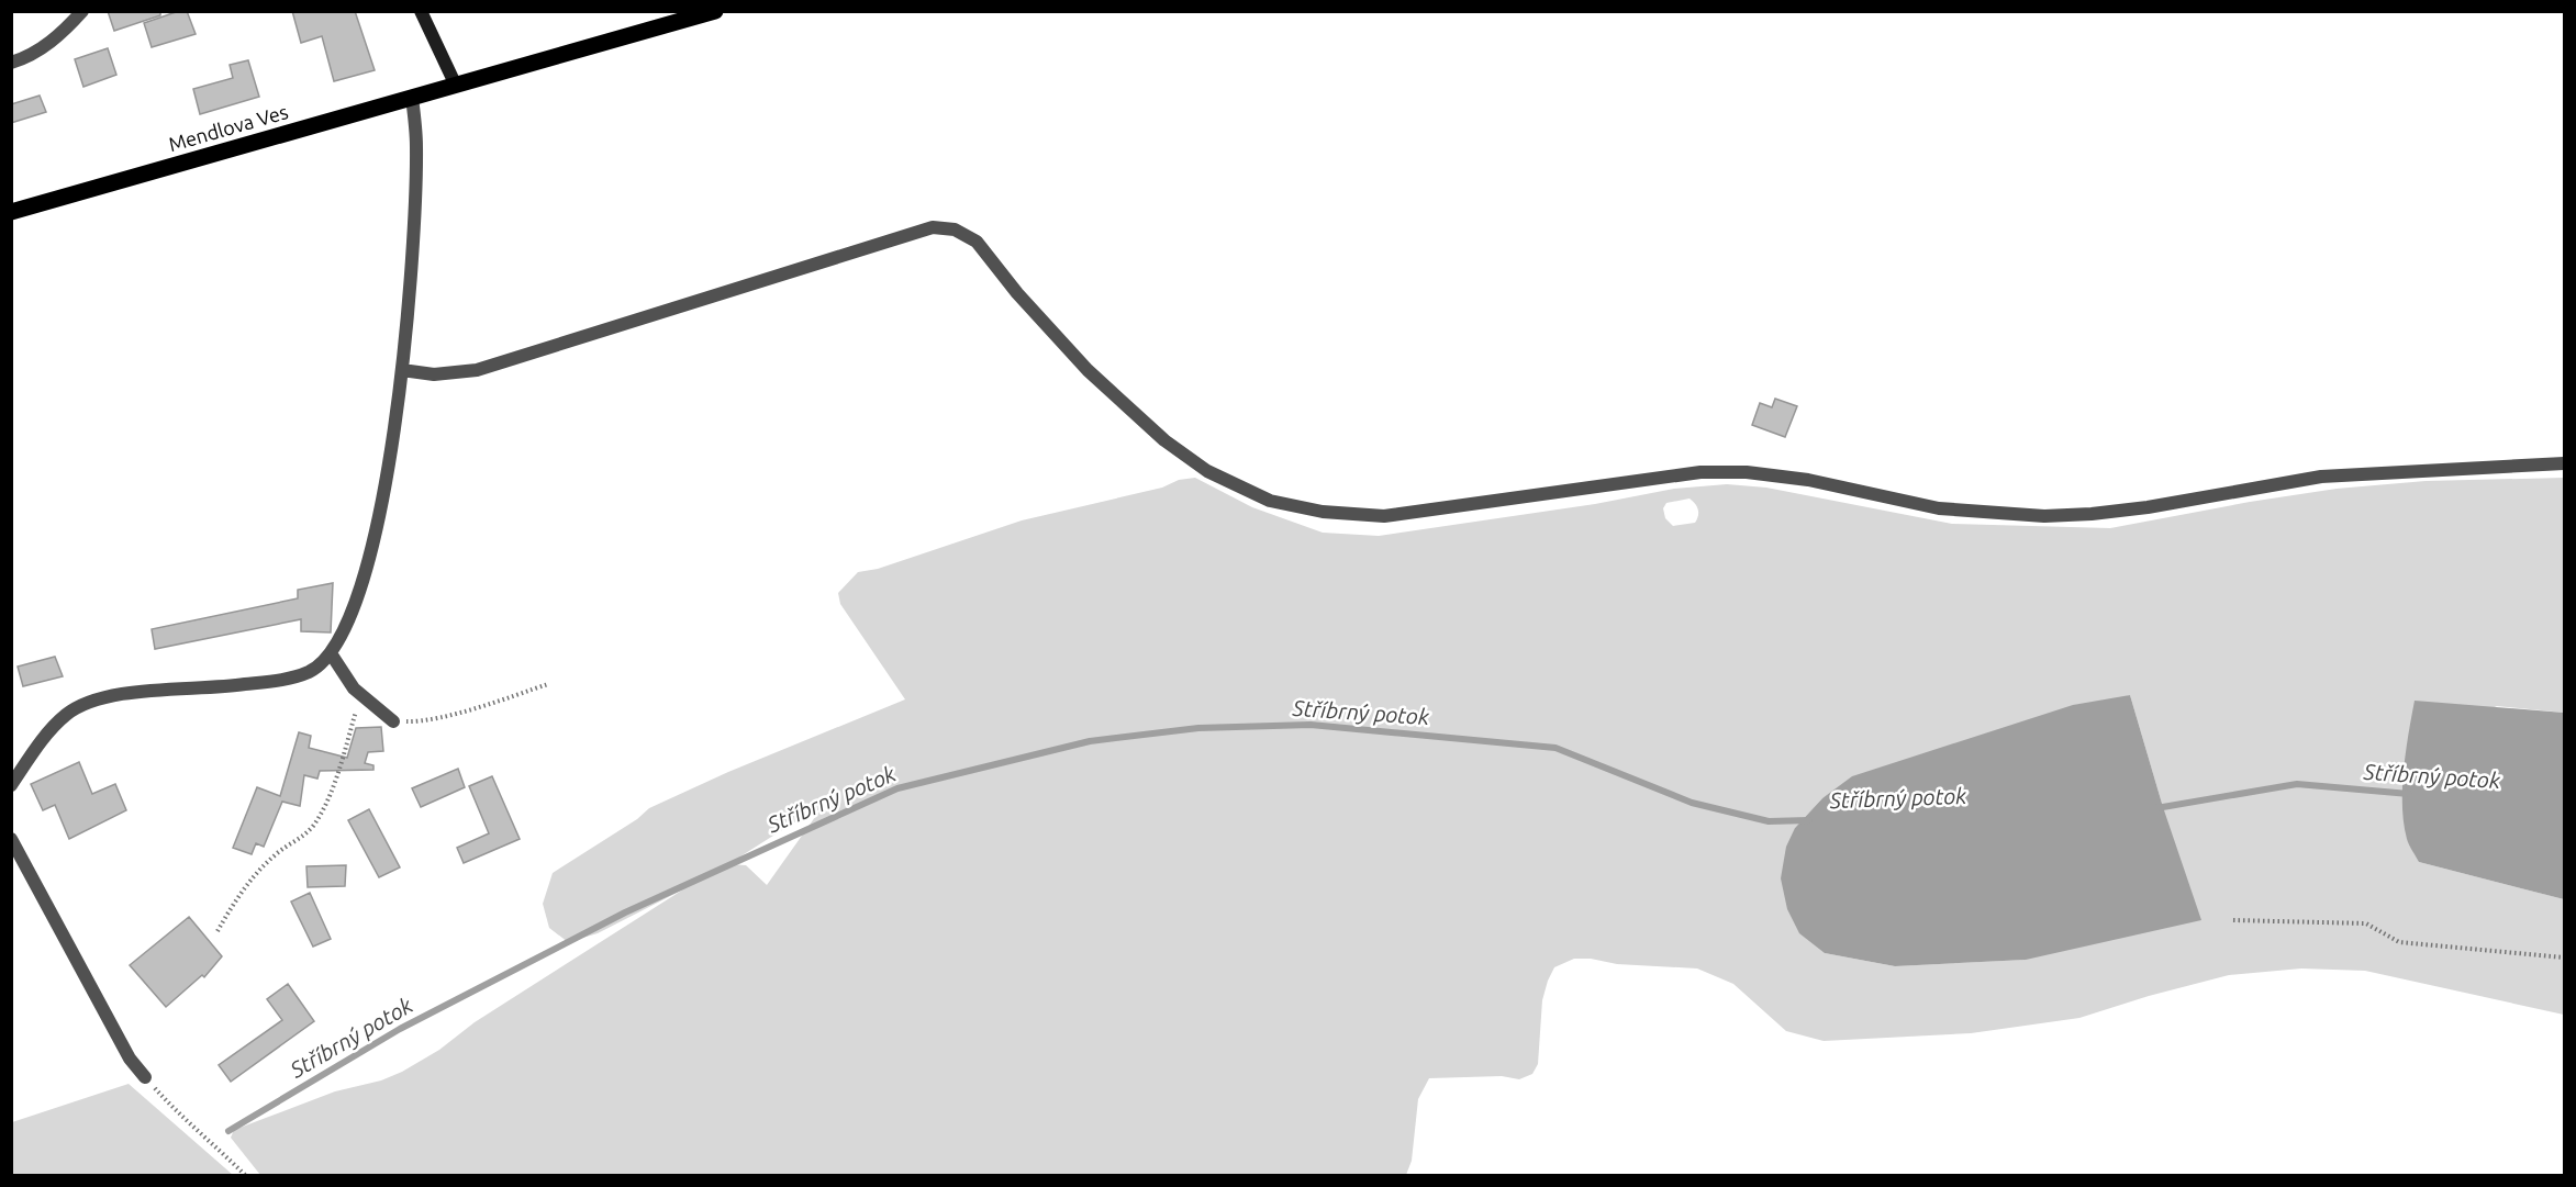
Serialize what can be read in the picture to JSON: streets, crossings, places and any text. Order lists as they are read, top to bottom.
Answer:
{
  "streets": {
    "main road": ["Mendlova Ves"]
  },
  "water": ["Stříbrný potok"]
}
